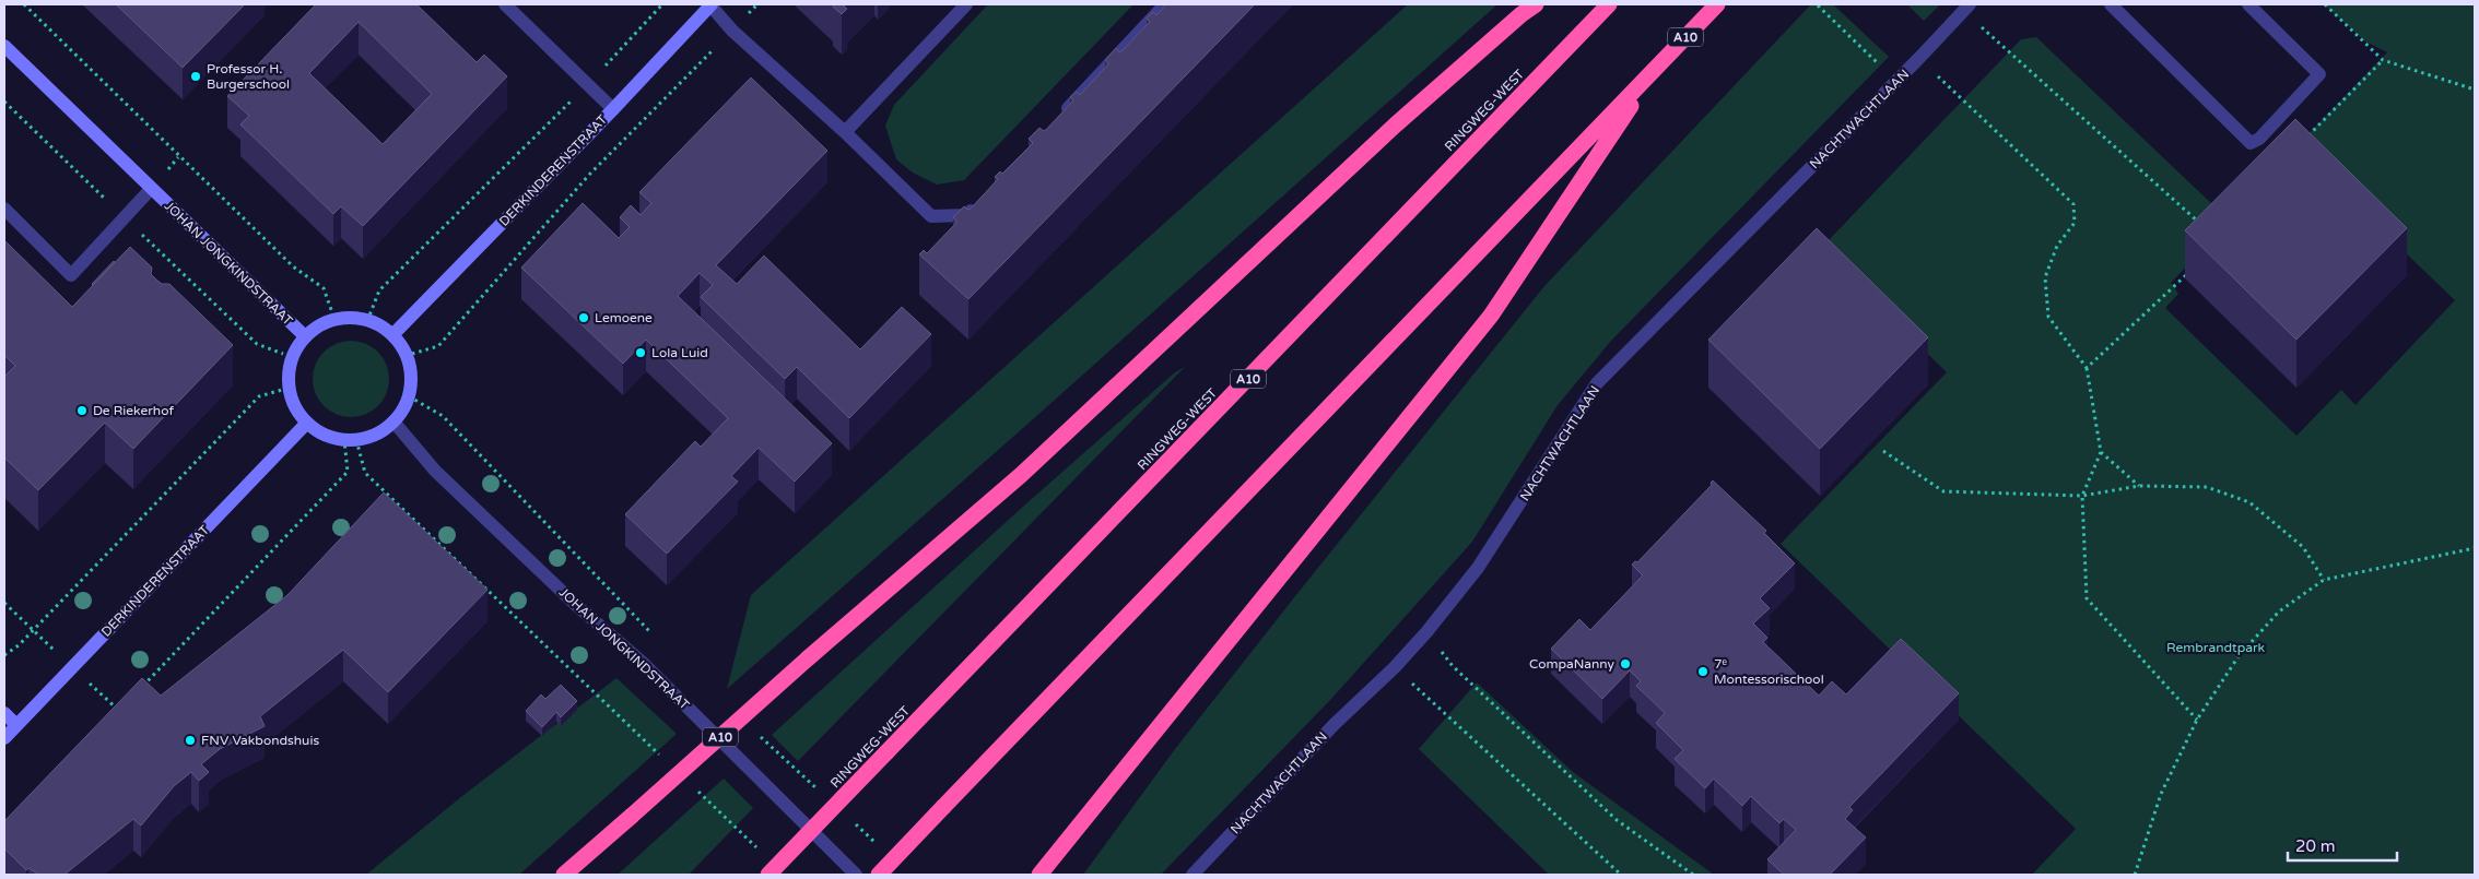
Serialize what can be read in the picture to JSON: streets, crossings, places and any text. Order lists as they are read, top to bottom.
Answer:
{
  "streets": {
    "highway": ["A10", "RINGWEG-WEST"],
    "street": ["NACHTWACHTLAAN", "DERKINDERENSTRAAT", "JOHAN JONGKINDSTRAAT"]
  },
  "crossings": [
    ["DERKINDERENSTRAAT", "JOHAN JONGKINDSTRAAT"]
  ],
  "parks": ["Rembrandtpark"],
  "places": [
    "Professor H. Burgerschool",
    "Lemoene",
    "Lola Luid",
    "De Riekerhof",
    "CompaNanny",
    "7ᵉ Montessorischool",
    "FNV Vakbondshuis"
  ],
  "scale_bar": "20 m"
}
